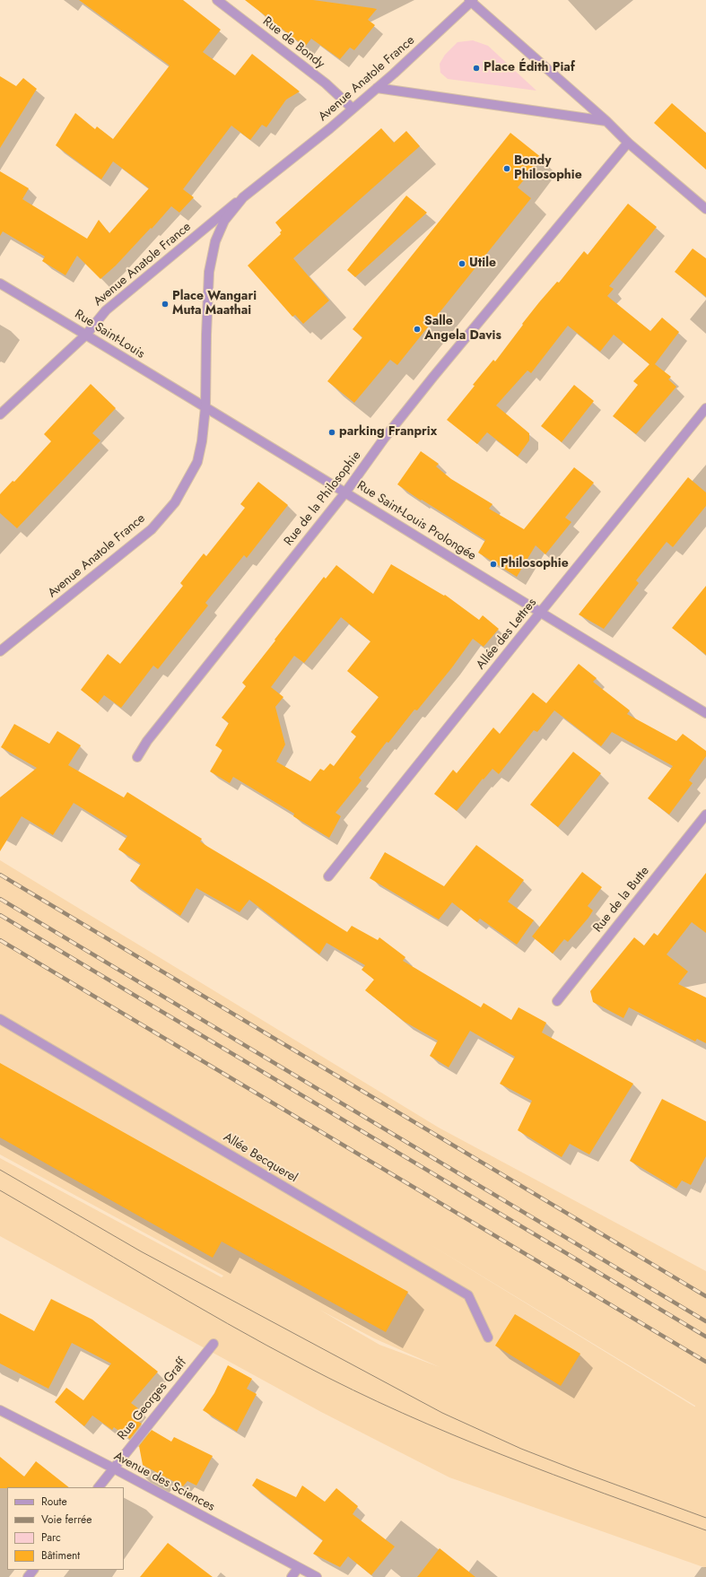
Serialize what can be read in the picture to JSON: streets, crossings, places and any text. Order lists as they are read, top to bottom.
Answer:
{
  "streets": {
    "street": [
      "Rue de Bondy",
      "Avenue Anatole France",
      "Rue Saint-Louis",
      "Rue de la Philosophie",
      "Rue Saint-Louis Prolongée",
      "Allée des Lettres",
      "Rue de la Butte",
      "Allée Becquerel",
      "Rue Georges Graff",
      "Avenue des Sciences"
    ]
  },
  "crossings": [
    ["Rue de Bondy", "Avenue Anatole France"],
    ["Avenue Anatole France", "Rue Saint-Louis"],
    ["Avenue Anatole France", "Rue Saint-Louis Prolongée"],
    ["Rue Saint-Louis", "Rue Saint-Louis Prolongée"],
    ["Rue de la Philosophie", "Rue Saint-Louis Prolongée"],
    ["Rue Saint-Louis Prolongée", "Allée des Lettres"],
    ["Rue Georges Graff", "Avenue des Sciences"]
  ],
  "places": [
    "Place Édith Piaf",
    "Bondy Philosophie",
    "Utile",
    "Place Wangari Muta Maathai",
    "Salle Angela Davis",
    "parking Franprix",
    "Philosophie"
  ],
  "legend": [
    "Route",
    "Voie ferrée",
    "Parc",
    "Bâtiment"
  ]
}
